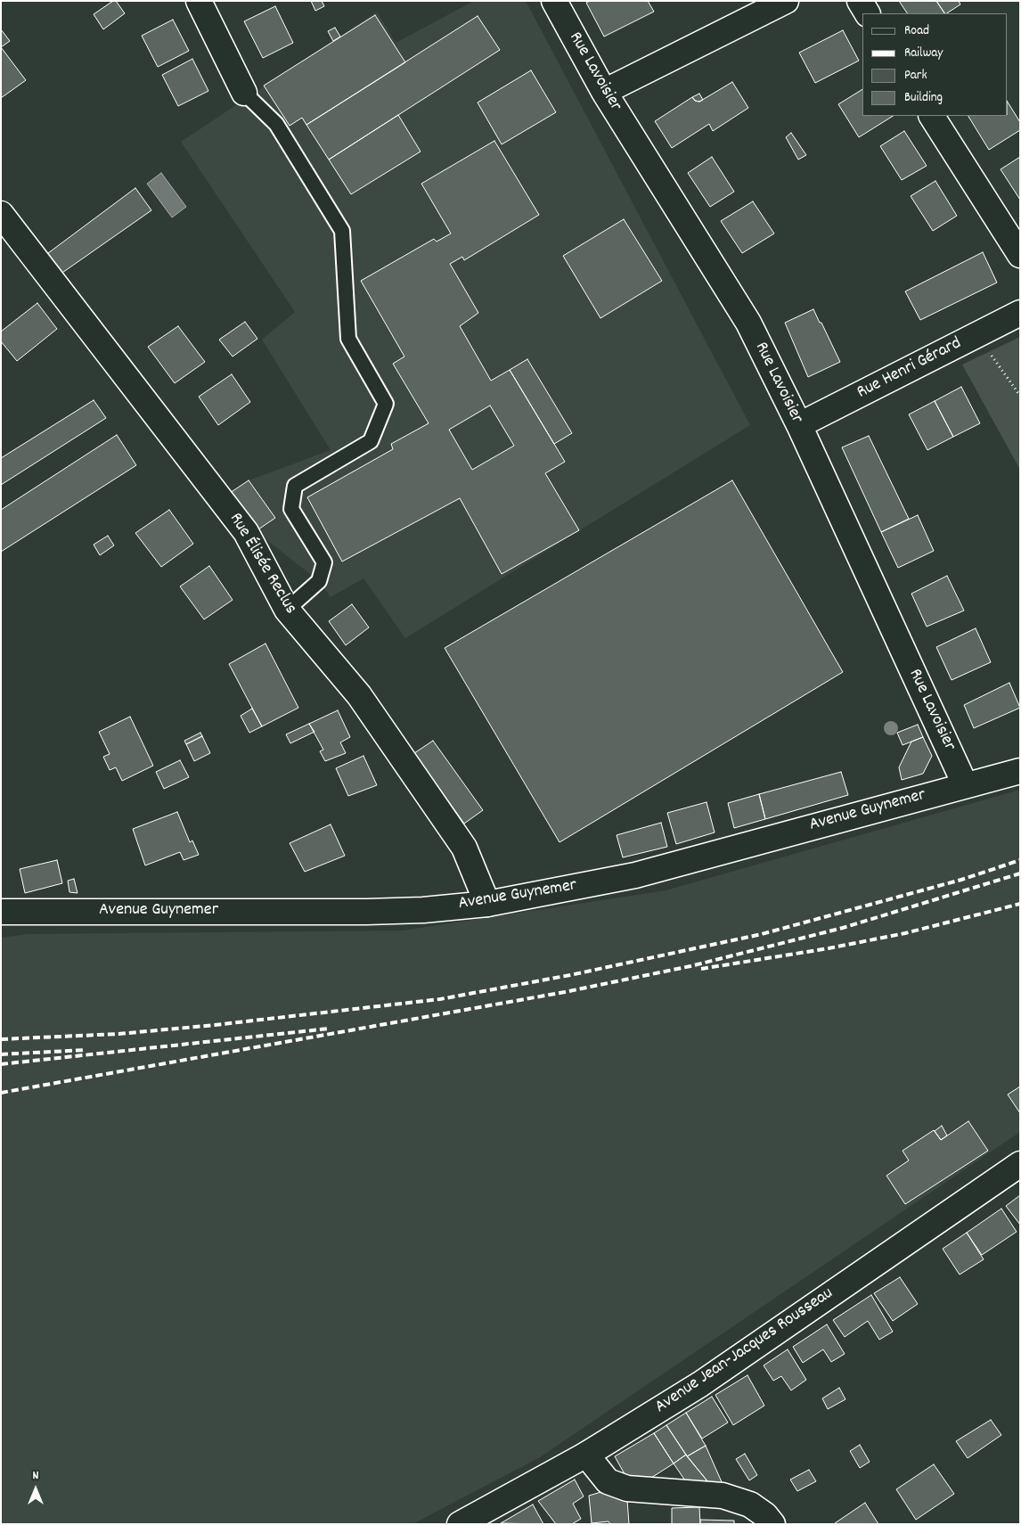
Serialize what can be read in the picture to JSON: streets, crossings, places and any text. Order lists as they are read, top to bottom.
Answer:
{
  "streets": {
    "street": [
      "Rue Lavoisier",
      "Rue Henri Gérard",
      "Rue Élisée Reclus",
      "Avenue Guynemer",
      "Avenue Jean-Jacques Rousseau"
    ]
  },
  "crossings": [
    ["Rue Lavoisier", "Rue Henri Gérard"],
    ["Rue Lavoisier", "Avenue Guynemer"],
    ["Rue Élisée Reclus", "Avenue Guynemer"]
  ],
  "legend": [
    "Road",
    "Railway",
    "Park",
    "Building"
  ],
  "north": "top"
}
